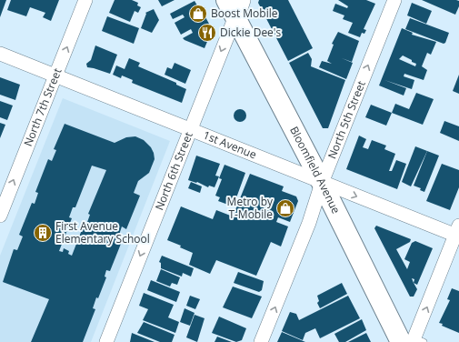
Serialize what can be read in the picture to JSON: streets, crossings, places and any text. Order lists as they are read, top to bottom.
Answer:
{
  "streets": {
    "main road": ["Bloomfield Avenue"],
    "street": [
      "North 7th Street",
      "North 5th Street",
      "1st Avenue",
      "North 6th Street"
    ]
  },
  "crossings": [
    ["North 7th Street", "1st Avenue"],
    ["North 5th Street", "1st Avenue"],
    ["North 5th Street", "Bloomfield Avenue"],
    ["1st Avenue", "Bloomfield Avenue"],
    ["1st Avenue", "North 6th Street"],
    ["Bloomfield Avenue", "North 6th Street"]
  ],
  "one_way": ["North 7th Street", "North 5th Street", "North 6th Street"],
  "places": {
    "shop": ["Boost Mobile", "Metro by T-Mobile"],
    "restaurant": ["Dickie Dee's"],
    "building": ["First Avenue Elementary School"]
  }
}
